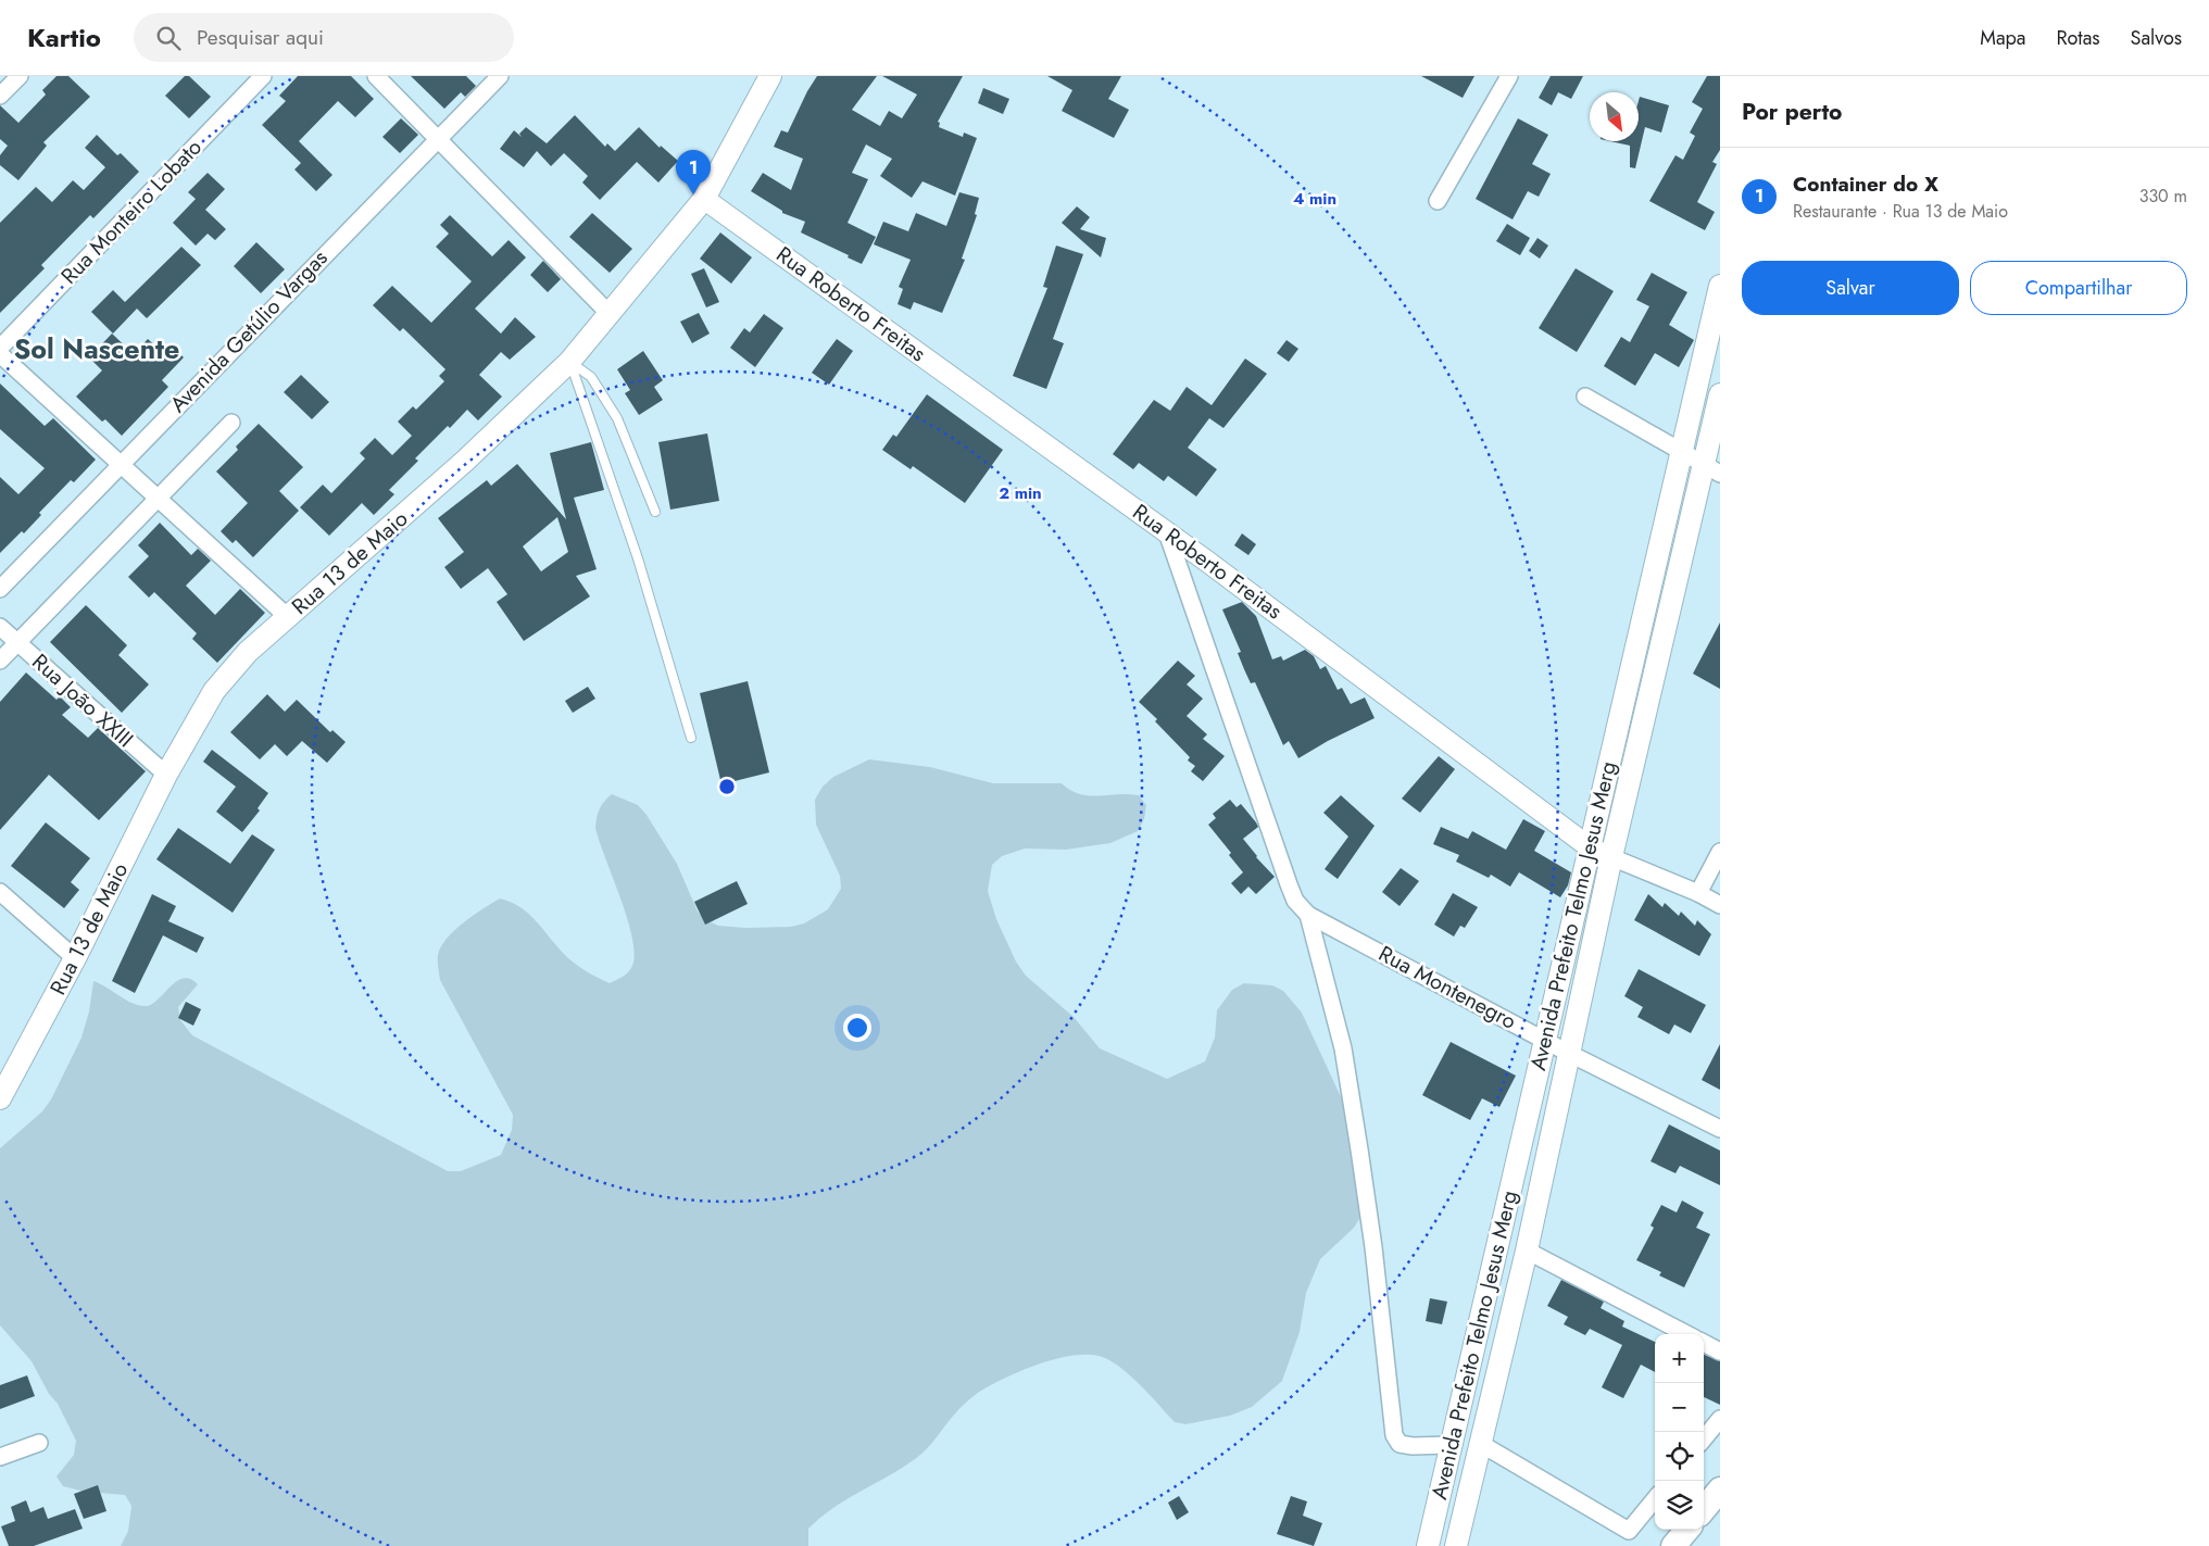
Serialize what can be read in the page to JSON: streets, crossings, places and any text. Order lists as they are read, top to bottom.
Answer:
{
  "streets": {
    "main road": ["Rua 13 de Maio", "Avenida Prefeito Telmo Jesus Merg"],
    "street": [
      "Rua Monteiro Lobato",
      "Rua Roberto Freitas",
      "Avenida Getúlio Vargas",
      "Rua João XXIII",
      "Rua Montenegro"
    ]
  },
  "crossings": [
    ["Rua Roberto Freitas", "Rua 13 de Maio"],
    ["Rua Roberto Freitas", "Avenida Prefeito Telmo Jesus Merg"],
    ["Rua Roberto Freitas", "Rua Montenegro"],
    ["Rua 13 de Maio", "Rua João XXIII"],
    ["Avenida Prefeito Telmo Jesus Merg", "Rua Montenegro"]
  ],
  "districts": ["Sol Nascente"],
  "north": "bottom right",
  "page": {
    "header": "Kartio",
    "search": "Pesquisar aqui",
    "nav": ["Mapa", "Rotas", "Salvos"],
    "heading": "Por perto",
    "list": [
      {
        "mark": "1",
        "name": "Container do X",
        "note": "Restaurante · Rua 13 de Maio",
        "value": "330 m"
      }
    ],
    "pins": "1",
    "buttons": ["Salvar", "Compartilhar"],
    "map_buttons": ["+", "−"]
  },
  "rings": ["4 min", "2 min"]
}
